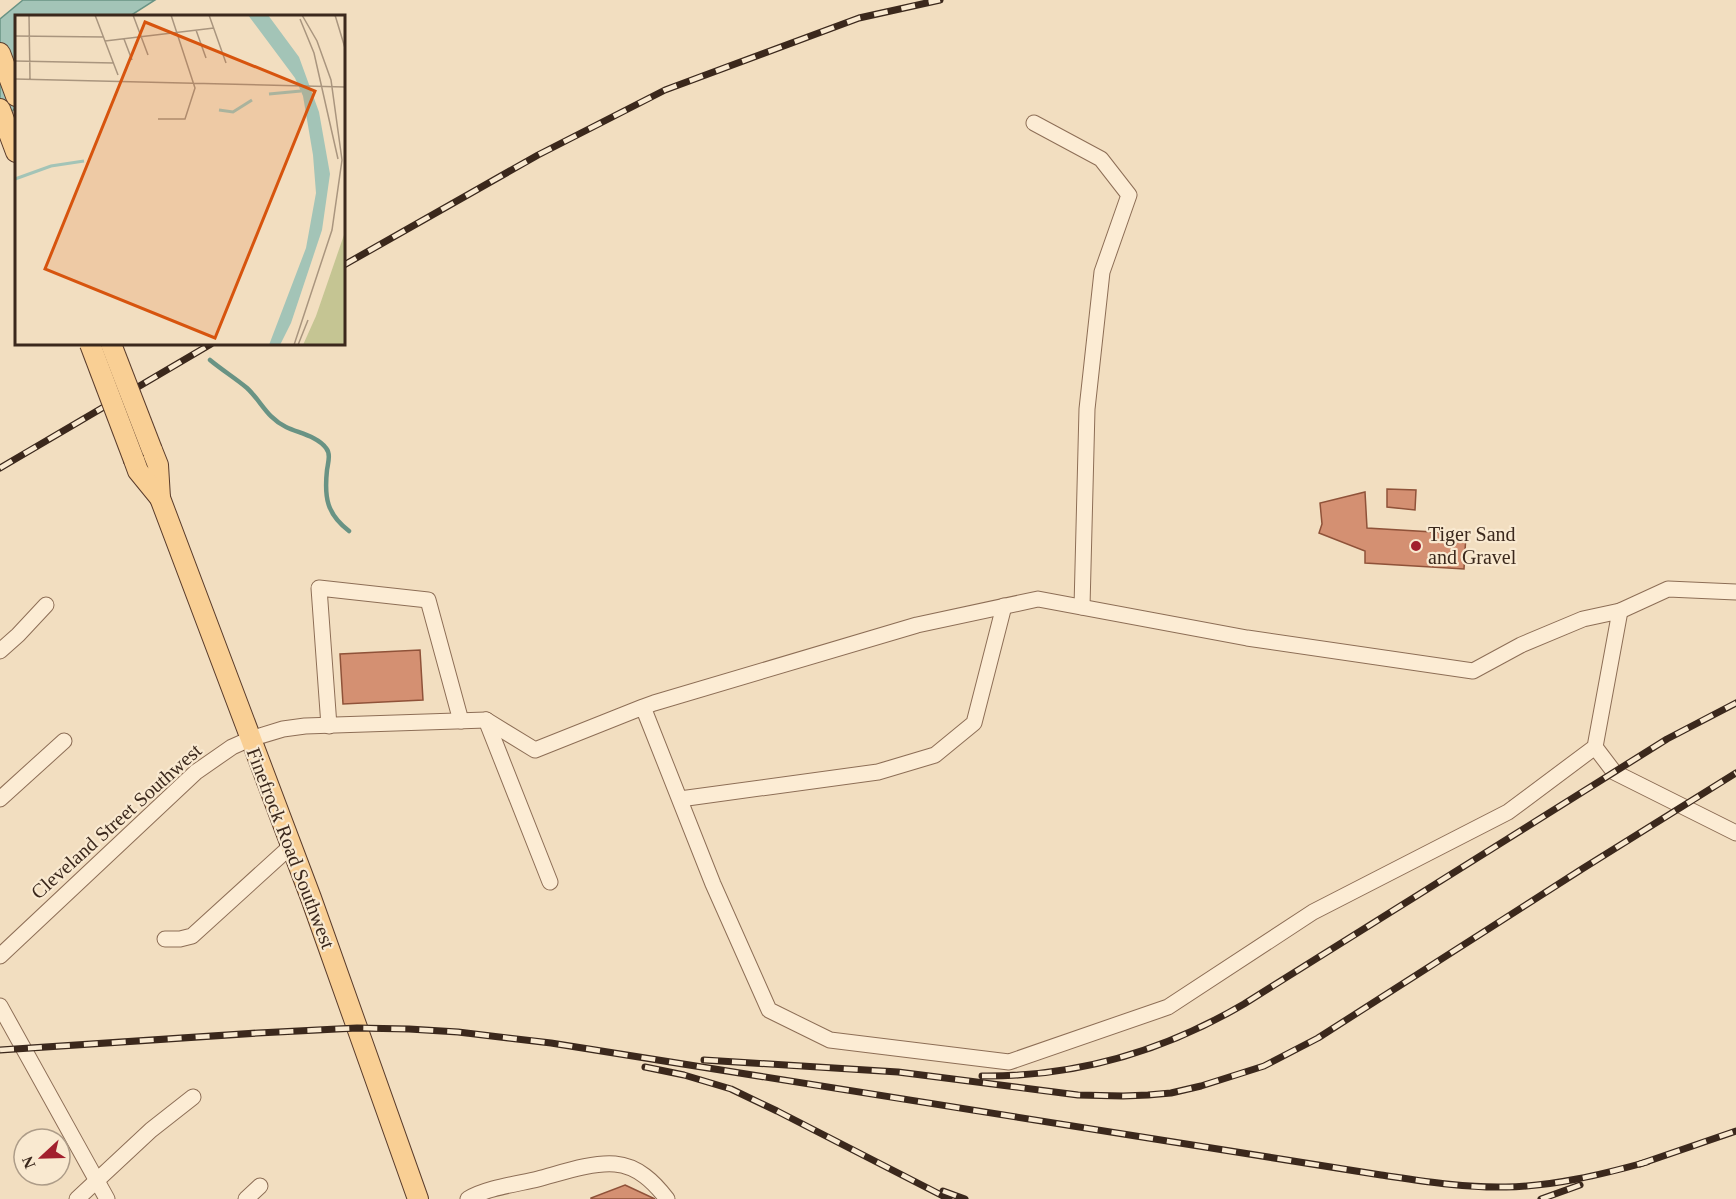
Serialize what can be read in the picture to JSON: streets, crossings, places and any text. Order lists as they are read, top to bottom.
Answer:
{
  "streets": {
    "main road": ["Finefrock Road Southwest"],
    "street": ["Cleveland Street Southwest"]
  },
  "crossings": [
    ["Cleveland Street Southwest", "Finefrock Road Southwest"]
  ],
  "places": ["Tiger Sand and Gravel"],
  "north": "left"
}
